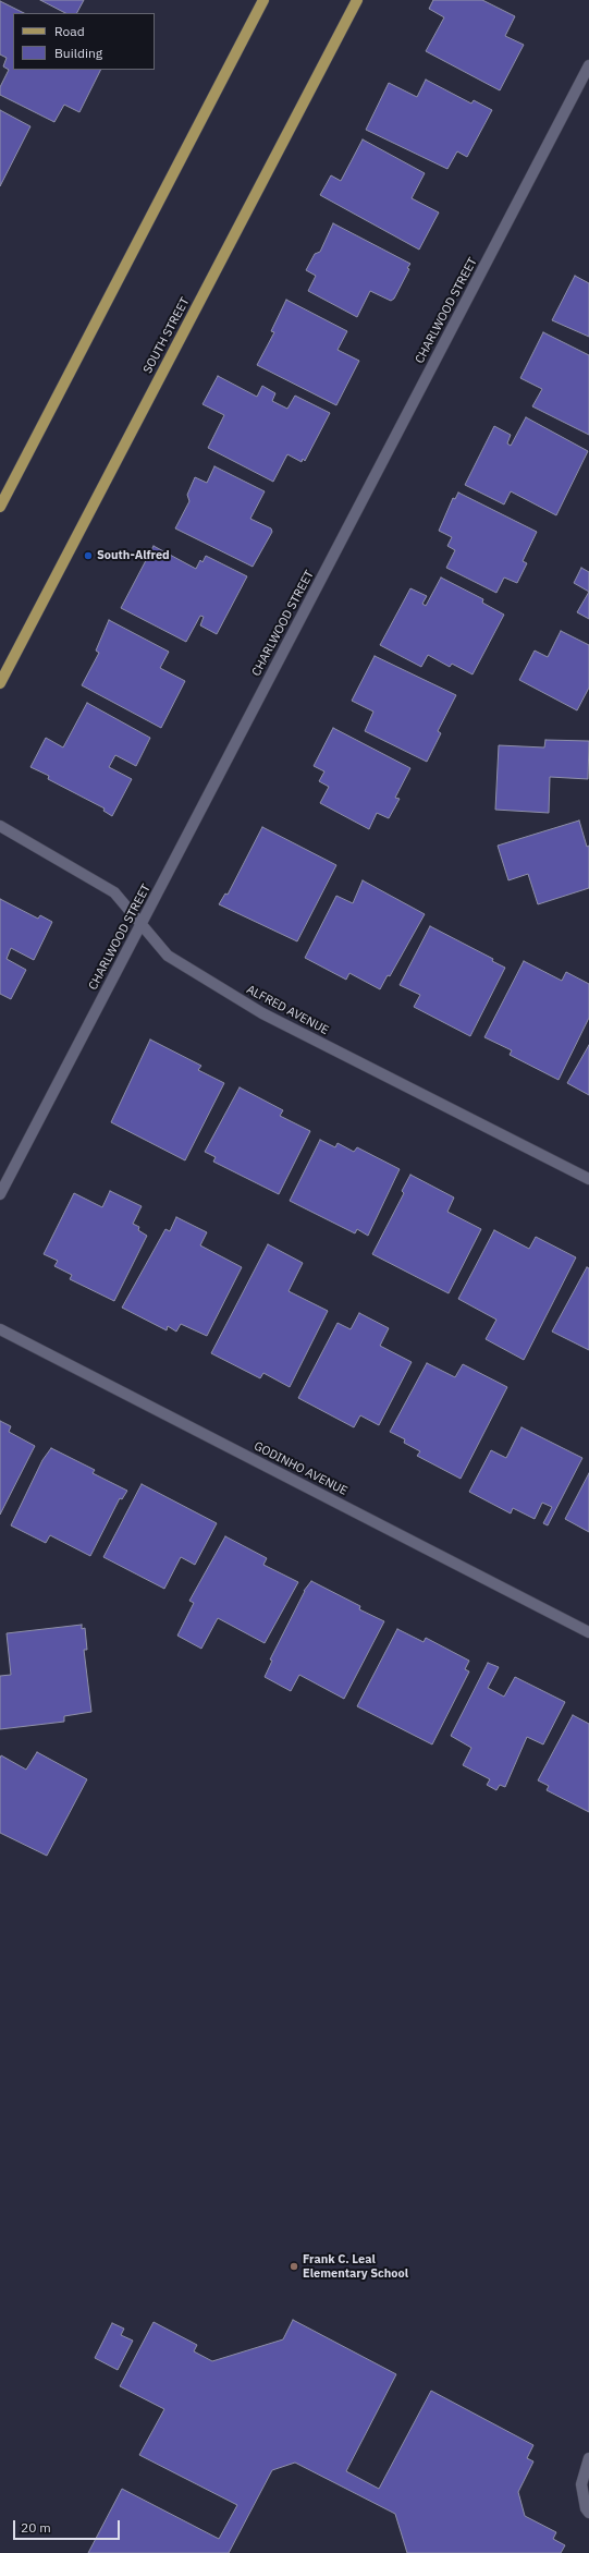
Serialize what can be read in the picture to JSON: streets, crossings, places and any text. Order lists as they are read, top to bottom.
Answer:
{
  "streets": {
    "main road": ["SOUTH STREET"],
    "street": ["CHARLWOOD STREET", "ALFRED AVENUE", "GODINHO AVENUE"]
  },
  "crossings": [
    ["CHARLWOOD STREET", "ALFRED AVENUE"]
  ],
  "places": ["South-Alfred", "Frank C. Leal Elementary School"],
  "legend": ["Road", "Building"],
  "scale_bar": "20 m"
}
